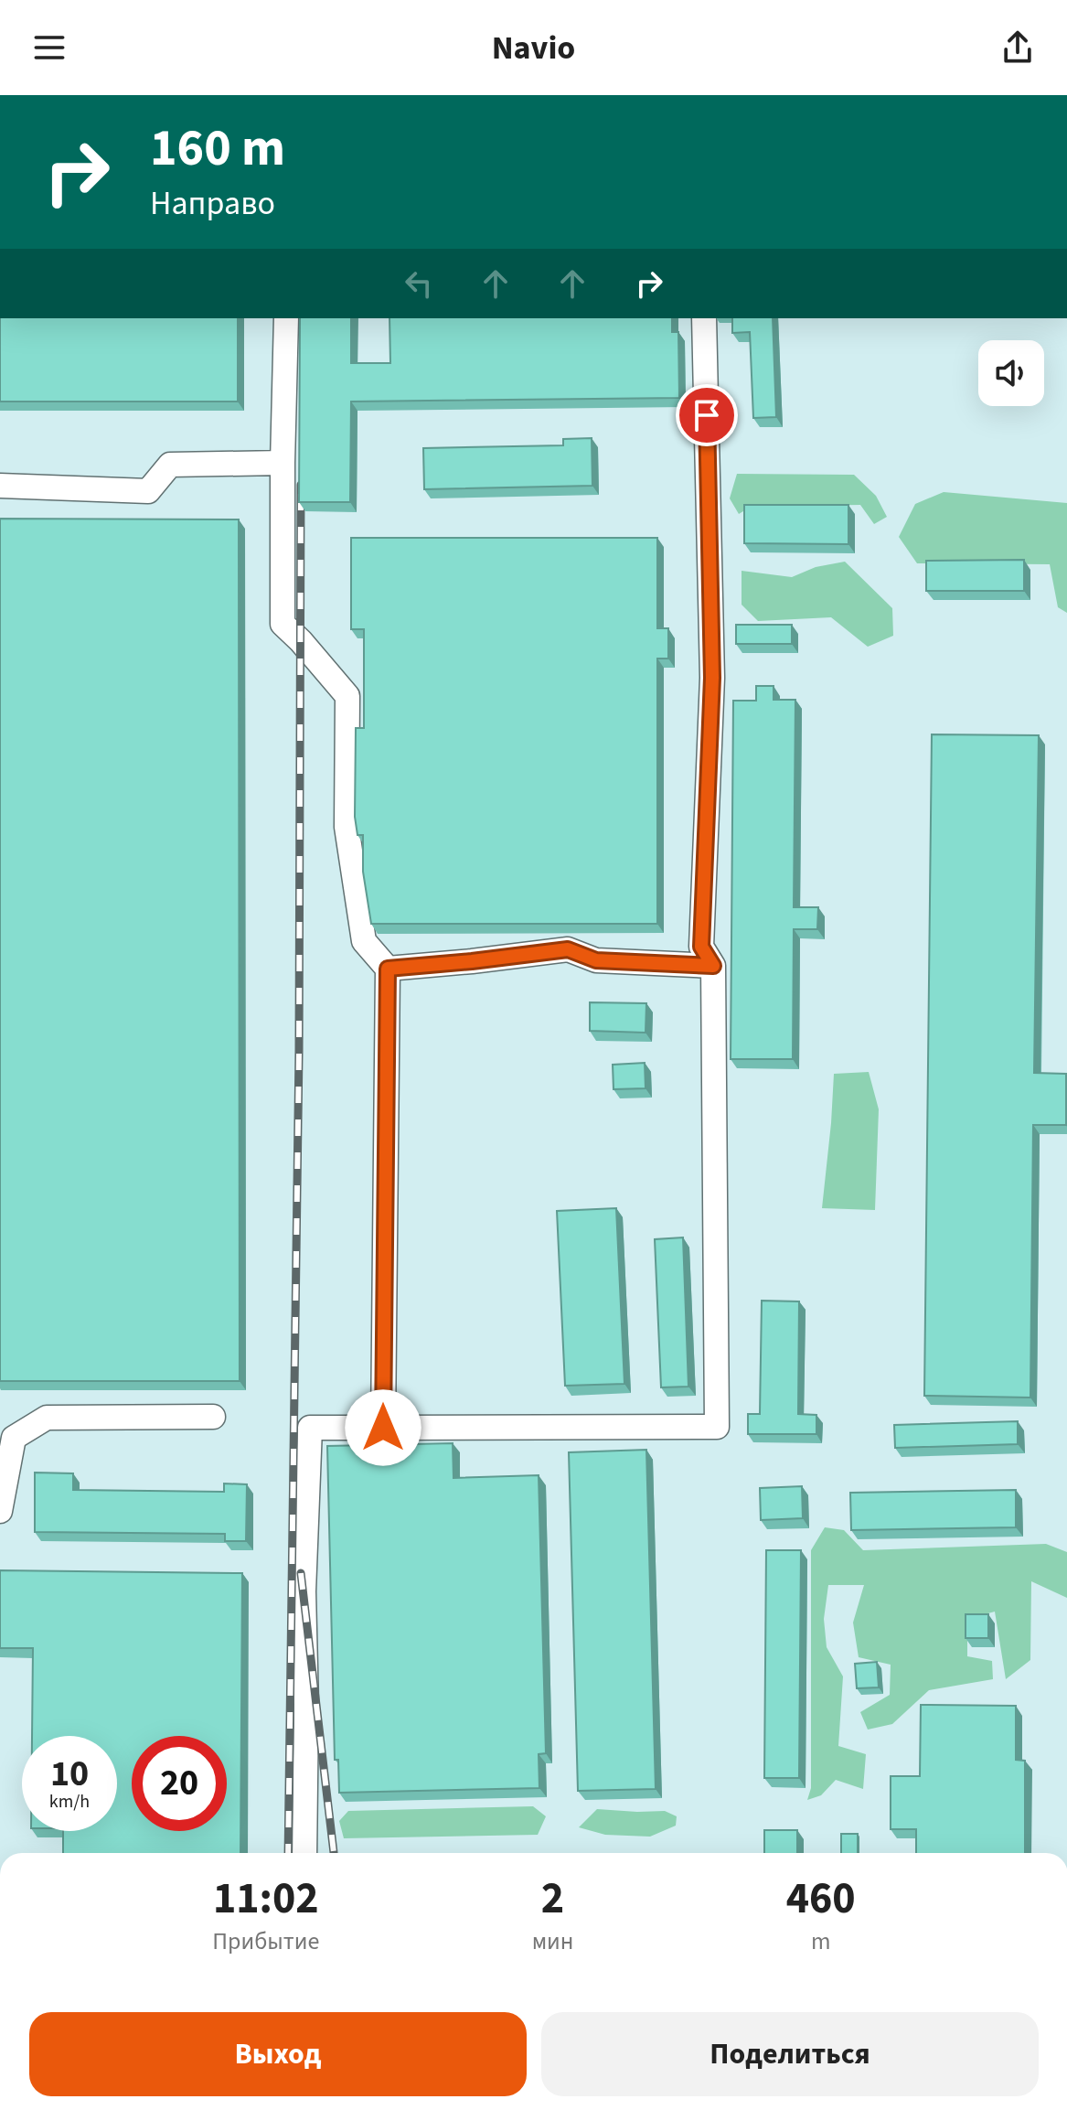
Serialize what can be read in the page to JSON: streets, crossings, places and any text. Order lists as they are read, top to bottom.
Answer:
{
  "page": {
    "header": "Navio",
    "turn": ["160 m", "Направо"],
    "speed": "10 km/h",
    "limit": "20",
    "eta": [
      "11:02",
      "Прибытие",
      "2",
      "мин",
      "460",
      "m"
    ],
    "buttons": ["Выход", "Поделиться"]
  }
}
